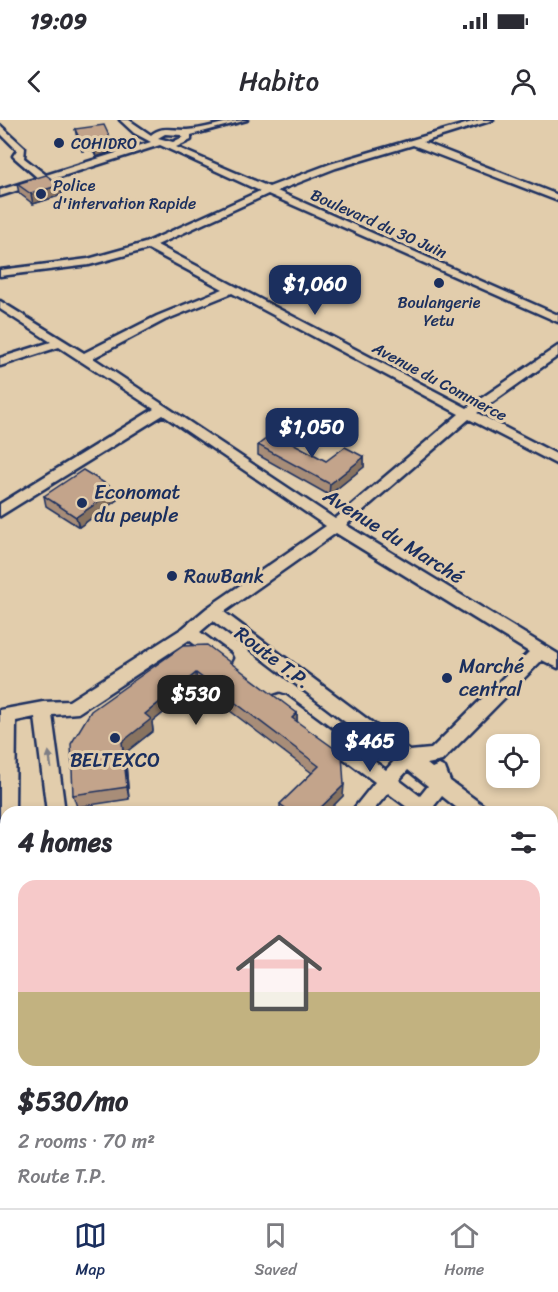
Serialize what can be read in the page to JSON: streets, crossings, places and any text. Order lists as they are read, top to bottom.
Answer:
{
  "streets": {
    "street": [
      "Boulevard du 30 Juin",
      "Avenue du Commerce",
      "Avenue du Marché",
      "Route T.P."
    ]
  },
  "places": [
    "COHIDRO",
    "Police d'intervation Rapide",
    "Boulangerie Yetu",
    "Economat du peuple",
    "RawBank",
    "Marché central",
    "BELTEXCO"
  ],
  "page": {
    "status": "19:09",
    "header": "Habito",
    "price": [
      "$1,060",
      "$1,050",
      "$530",
      "$465"
    ],
    "heading": "4 homes",
    "list": [
      {
        "name": "$530/mo",
        "note": "2 rooms · 70 m² · Route T.P."
      }
    ],
    "tabs": ["Map", "Saved", "Home"]
  }
}
